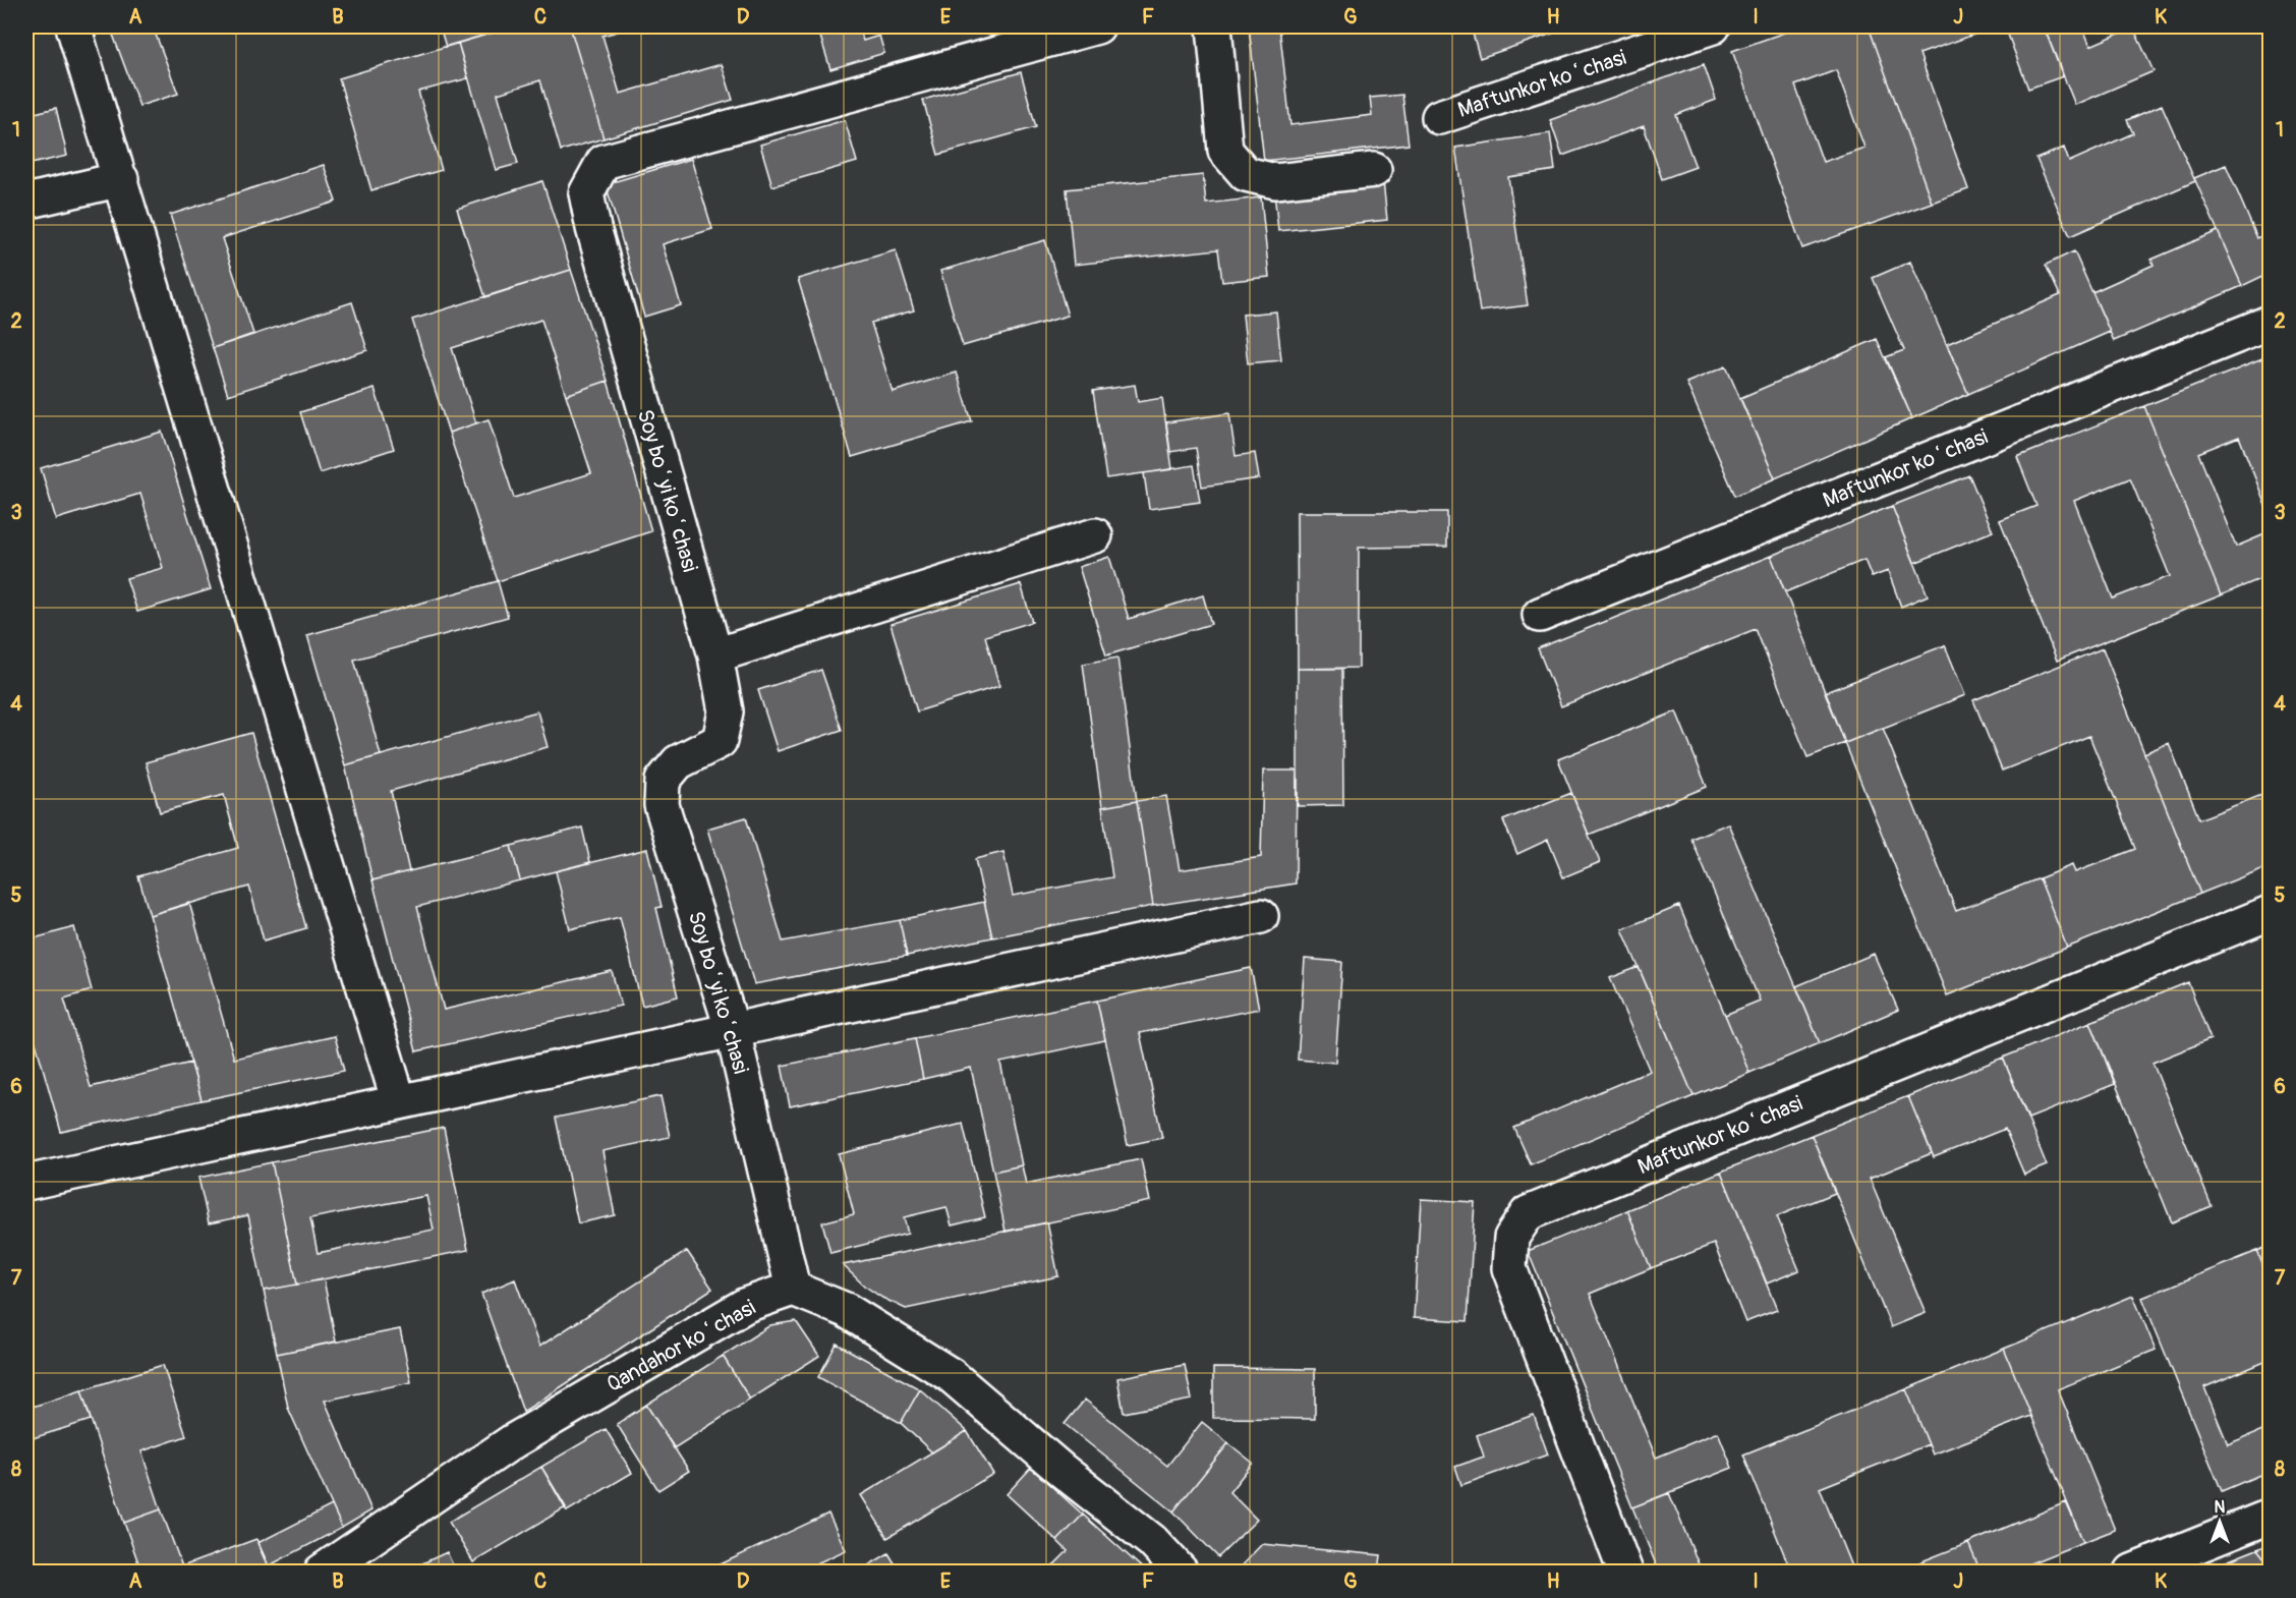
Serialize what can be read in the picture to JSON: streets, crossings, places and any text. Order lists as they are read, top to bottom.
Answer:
{
  "streets": {
    "street": ["Maftunkor koʻchasi", "Soy boʻyi koʻchasi", "Qandahor koʻchasi"]
  },
  "crossings": [
    ["Soy boʻyi koʻchasi", "Qandahor koʻchasi"]
  ],
  "north": "top",
  "grid": {
    "columns": [
      "A",
      "B",
      "C",
      "D",
      "E",
      "F",
      "G",
      "H",
      "I",
      "J",
      "K"
    ],
    "rows": [
      "1",
      "2",
      "3",
      "4",
      "5",
      "6",
      "7",
      "8"
    ]
  }
}
